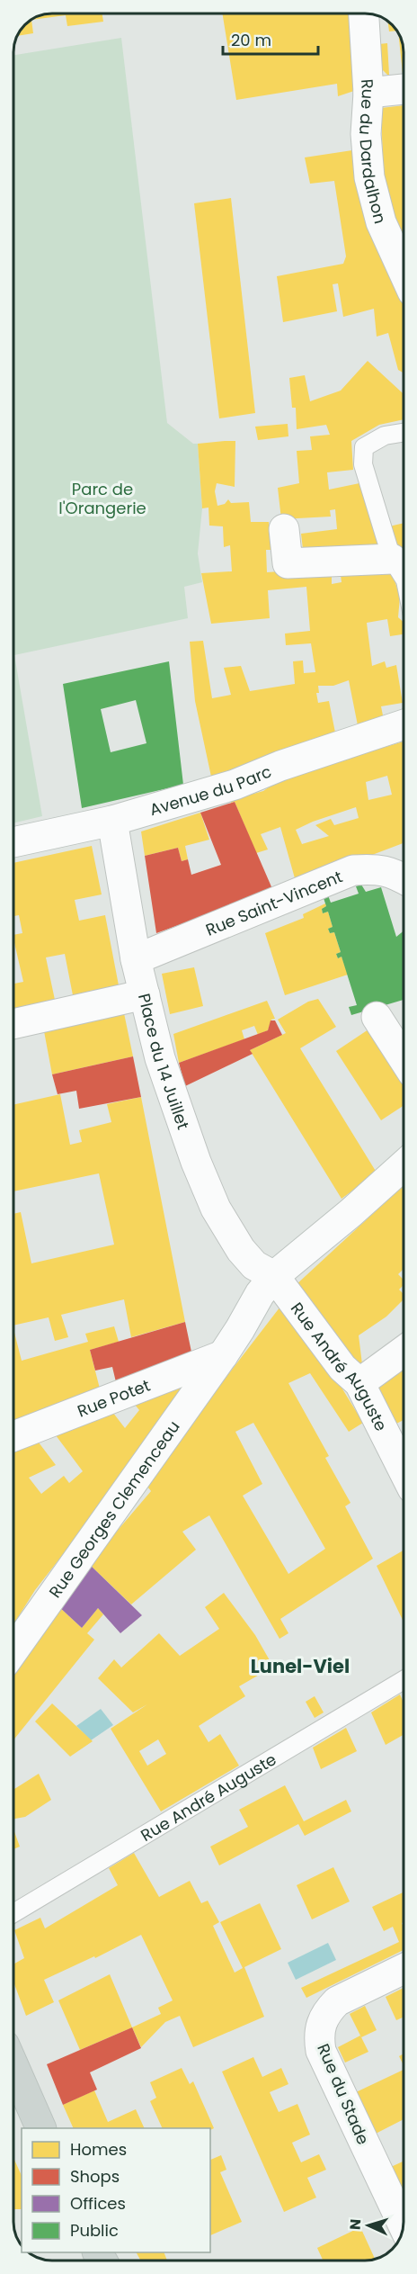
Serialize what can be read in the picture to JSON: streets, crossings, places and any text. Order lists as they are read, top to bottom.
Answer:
{
  "streets": {
    "street": [
      "Rue du Dardalhon",
      "Avenue du Parc",
      "Rue Saint-Vincent",
      "Place du 14 Juillet",
      "Rue André Auguste",
      "Rue Potet",
      "Rue Georges Clemenceau",
      "Rue du Stade"
    ]
  },
  "crossings": [
    ["Avenue du Parc", "Place du 14 Juillet"],
    ["Rue Saint-Vincent", "Place du 14 Juillet"],
    ["Place du 14 Juillet", "Rue André Auguste"],
    ["Rue Potet", "Rue Georges Clemenceau"]
  ],
  "districts": ["Lunel-Viel"],
  "parks": ["Parc de l'Orangerie"],
  "legend": [
    "Homes",
    "Shops",
    "Offices",
    "Public"
  ],
  "scale_bar": "20 m",
  "north": "left"
}
